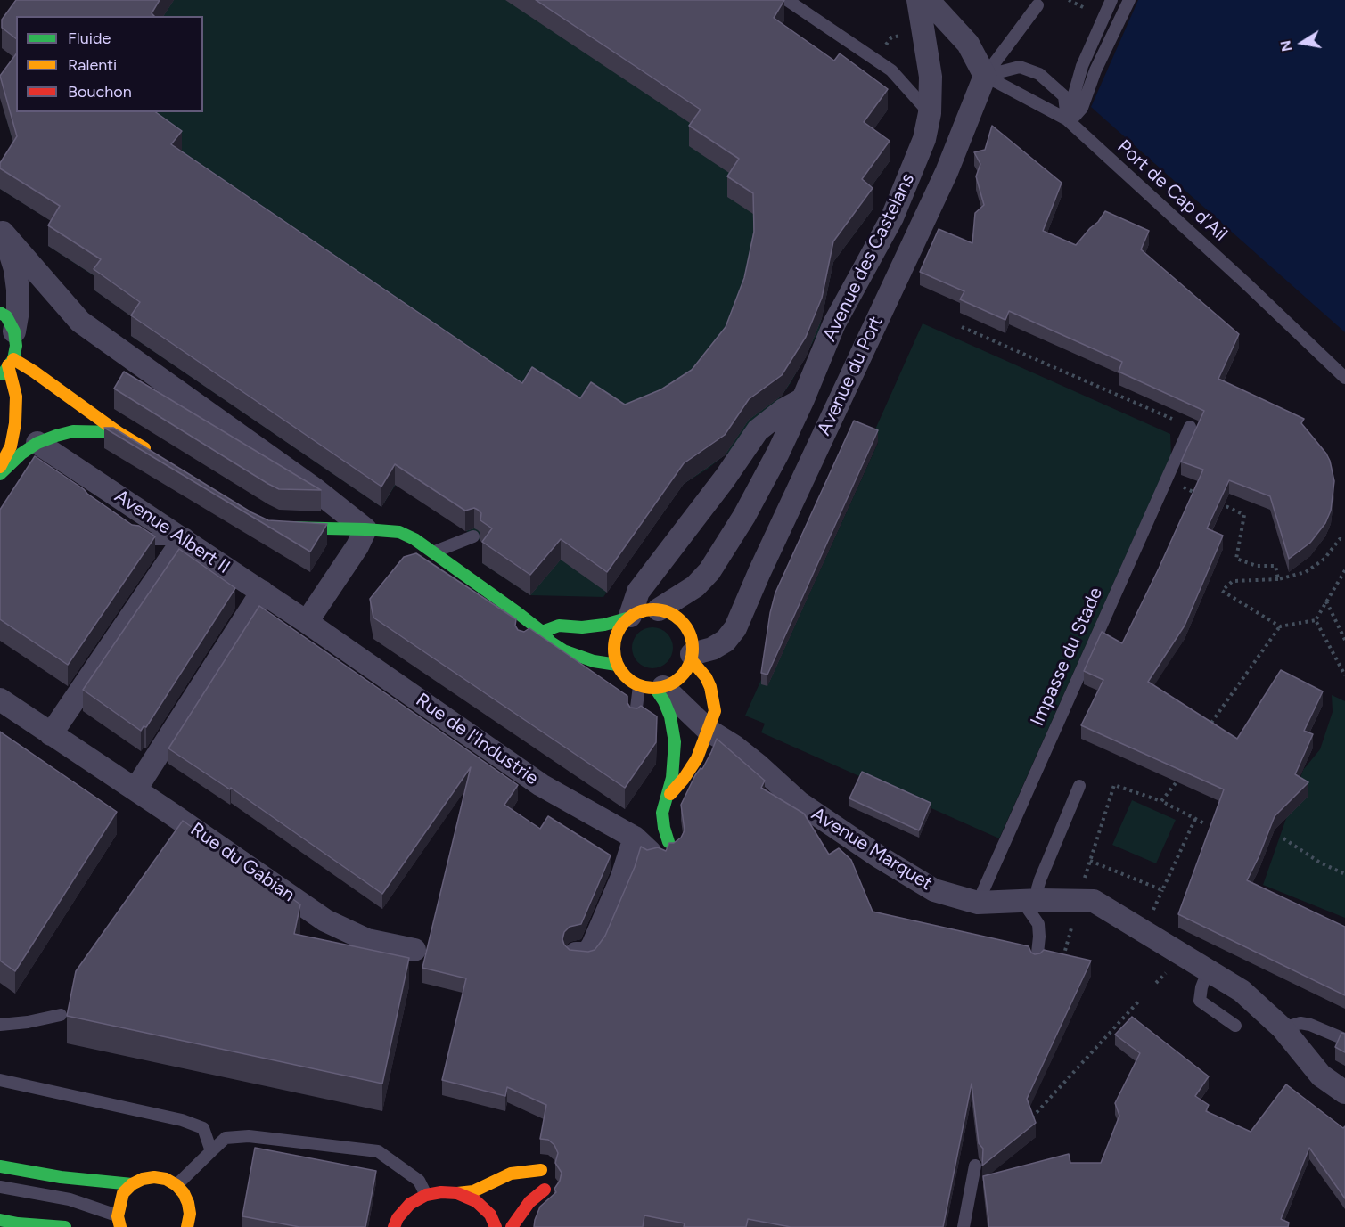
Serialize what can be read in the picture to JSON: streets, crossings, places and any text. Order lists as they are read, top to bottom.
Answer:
{
  "streets": {
    "street": [
      "Avenue des Castelans",
      "Avenue du Port",
      "Avenue Albert II",
      "Rue de l'Industrie",
      "Avenue Marquet",
      "Rue du Gabian"
    ],
    "lane": ["Port de Cap d'Ail", "Impasse du Stade"]
  },
  "crossings": [
    ["Port de Cap d'Ail", "Avenue du Port"],
    ["Avenue des Castelans", "Avenue du Port"],
    ["Avenue des Castelans", "Avenue Marquet"],
    ["Avenue du Port", "Avenue Marquet"],
    ["Avenue Albert II", "Rue de l'Industrie"],
    ["Impasse du Stade", "Avenue Marquet"]
  ],
  "legend": ["Fluide", "Ralenti", "Bouchon"],
  "north": "left"
}
